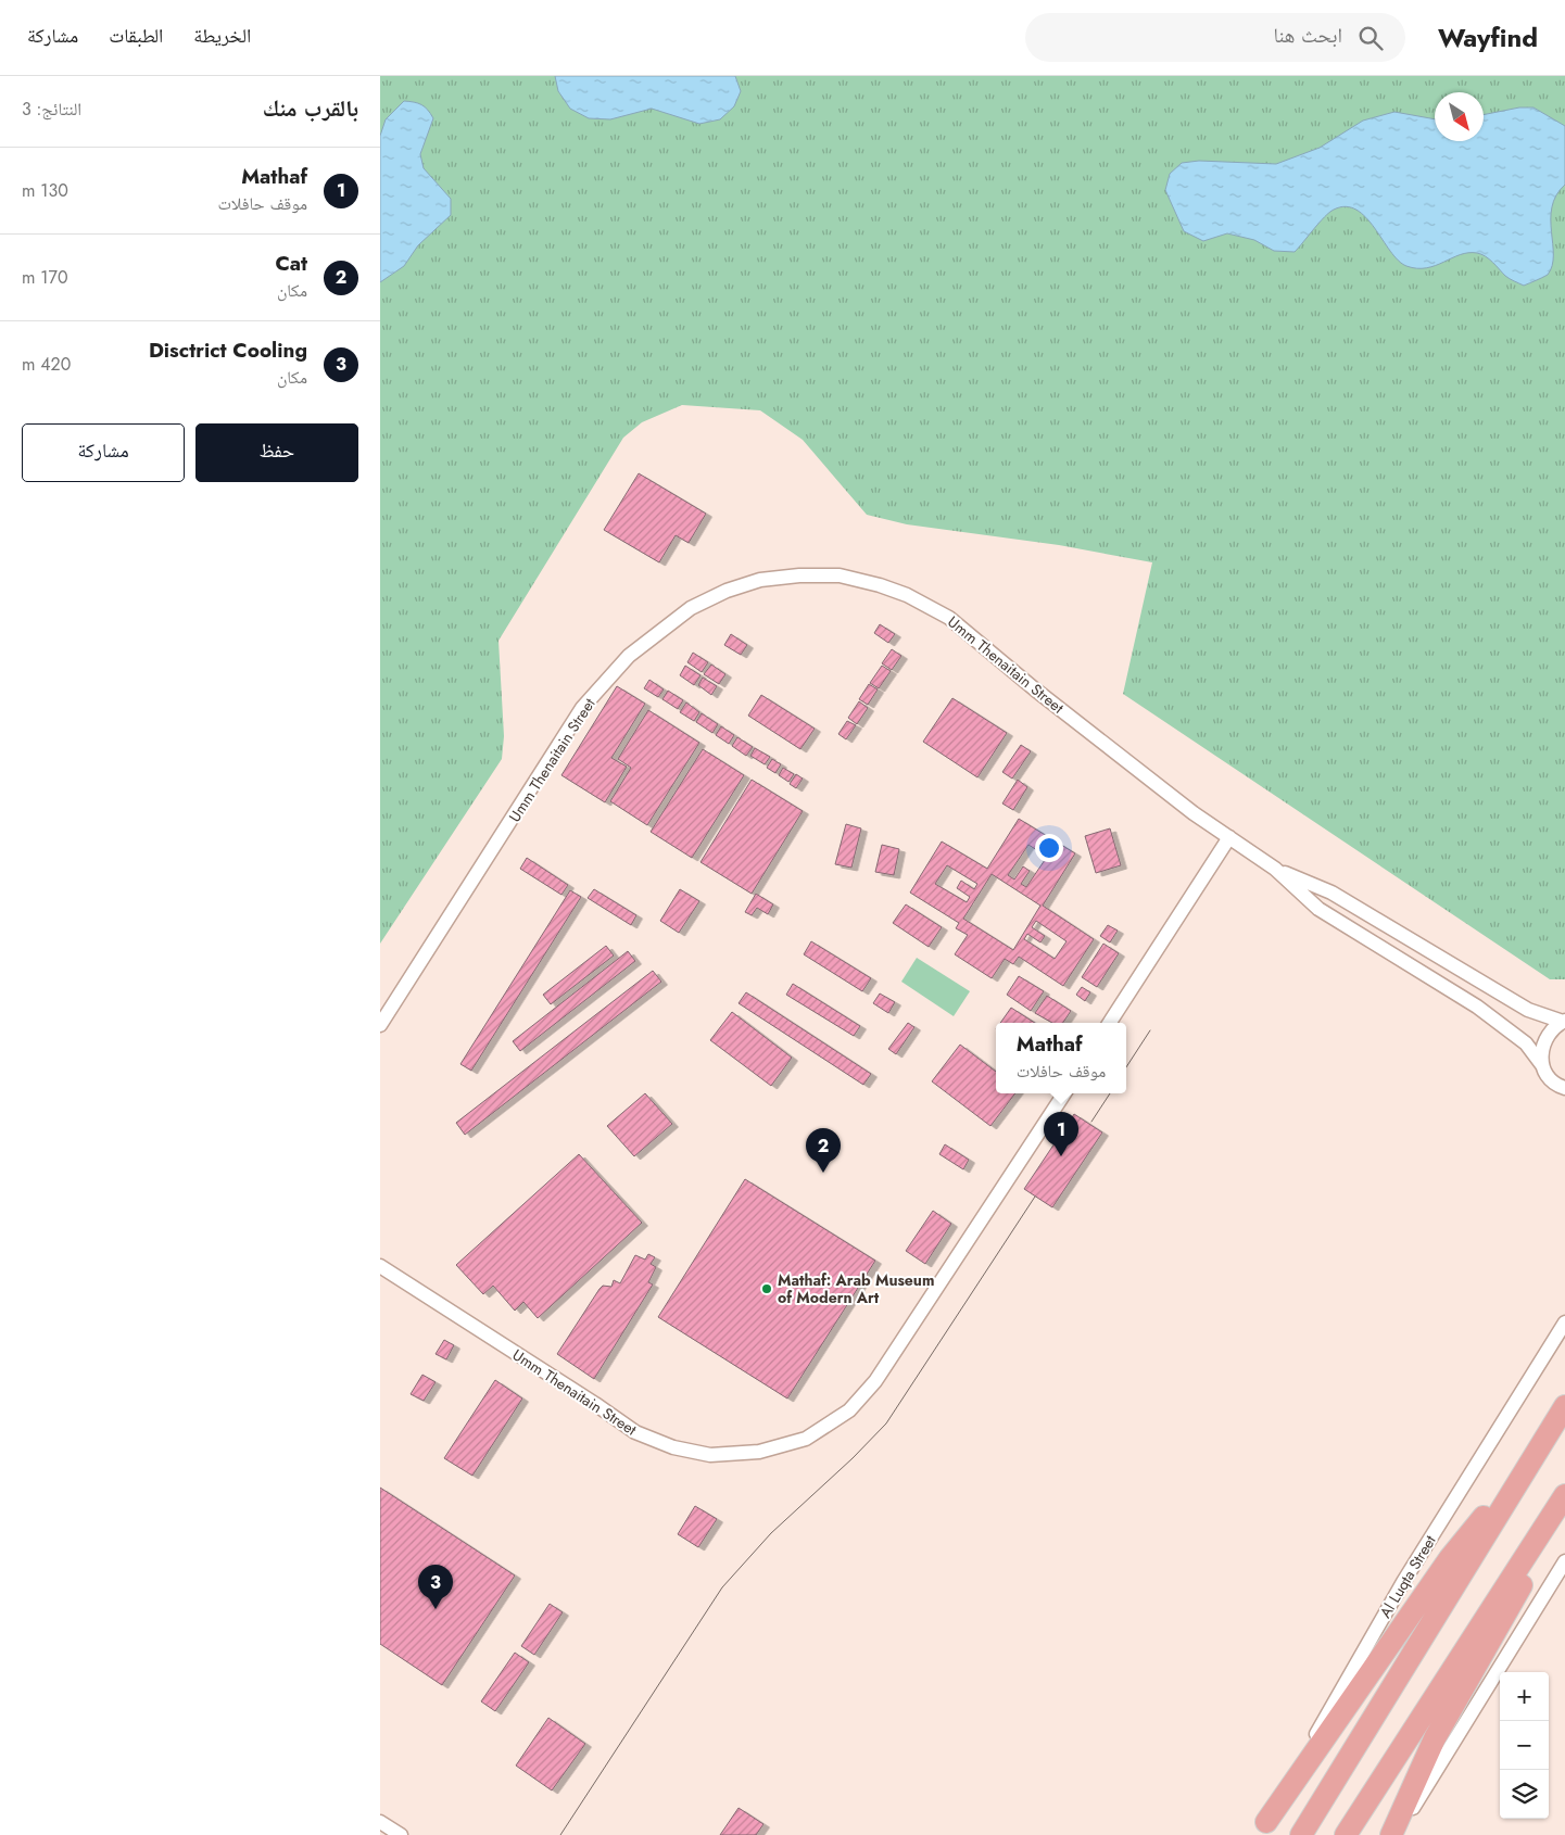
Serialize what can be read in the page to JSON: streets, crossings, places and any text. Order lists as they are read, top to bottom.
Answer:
{
  "streets": {
    "street": ["Umm Thenaitain Street", "Al Luqta Street"]
  },
  "places": ["Mathaf: Arab Museum of Modern Art"],
  "north": "bottom right",
  "page": {
    "header": "Wayfind",
    "search": "ابحث هنا",
    "nav": ["الخريطة", "الطبقات", "مشاركة"],
    "heading": ["بالقرب منك", "النتائج: 3"],
    "list": [
      {
        "mark": "1",
        "name": "Mathaf",
        "note": "موقف حافلات",
        "value": "130 m"
      },
      {
        "mark": "2",
        "name": "Cat",
        "note": "مكان",
        "value": "170 m"
      },
      {
        "mark": "3",
        "name": "Disctrict Cooling",
        "note": "مكان",
        "value": "420 m"
      }
    ],
    "buttons": ["حفظ", "مشاركة"],
    "popup": ["Mathaf", "موقف حافلات"],
    "pins": ["1", "2", "3"],
    "map_buttons": ["+", "−"]
  }
}
